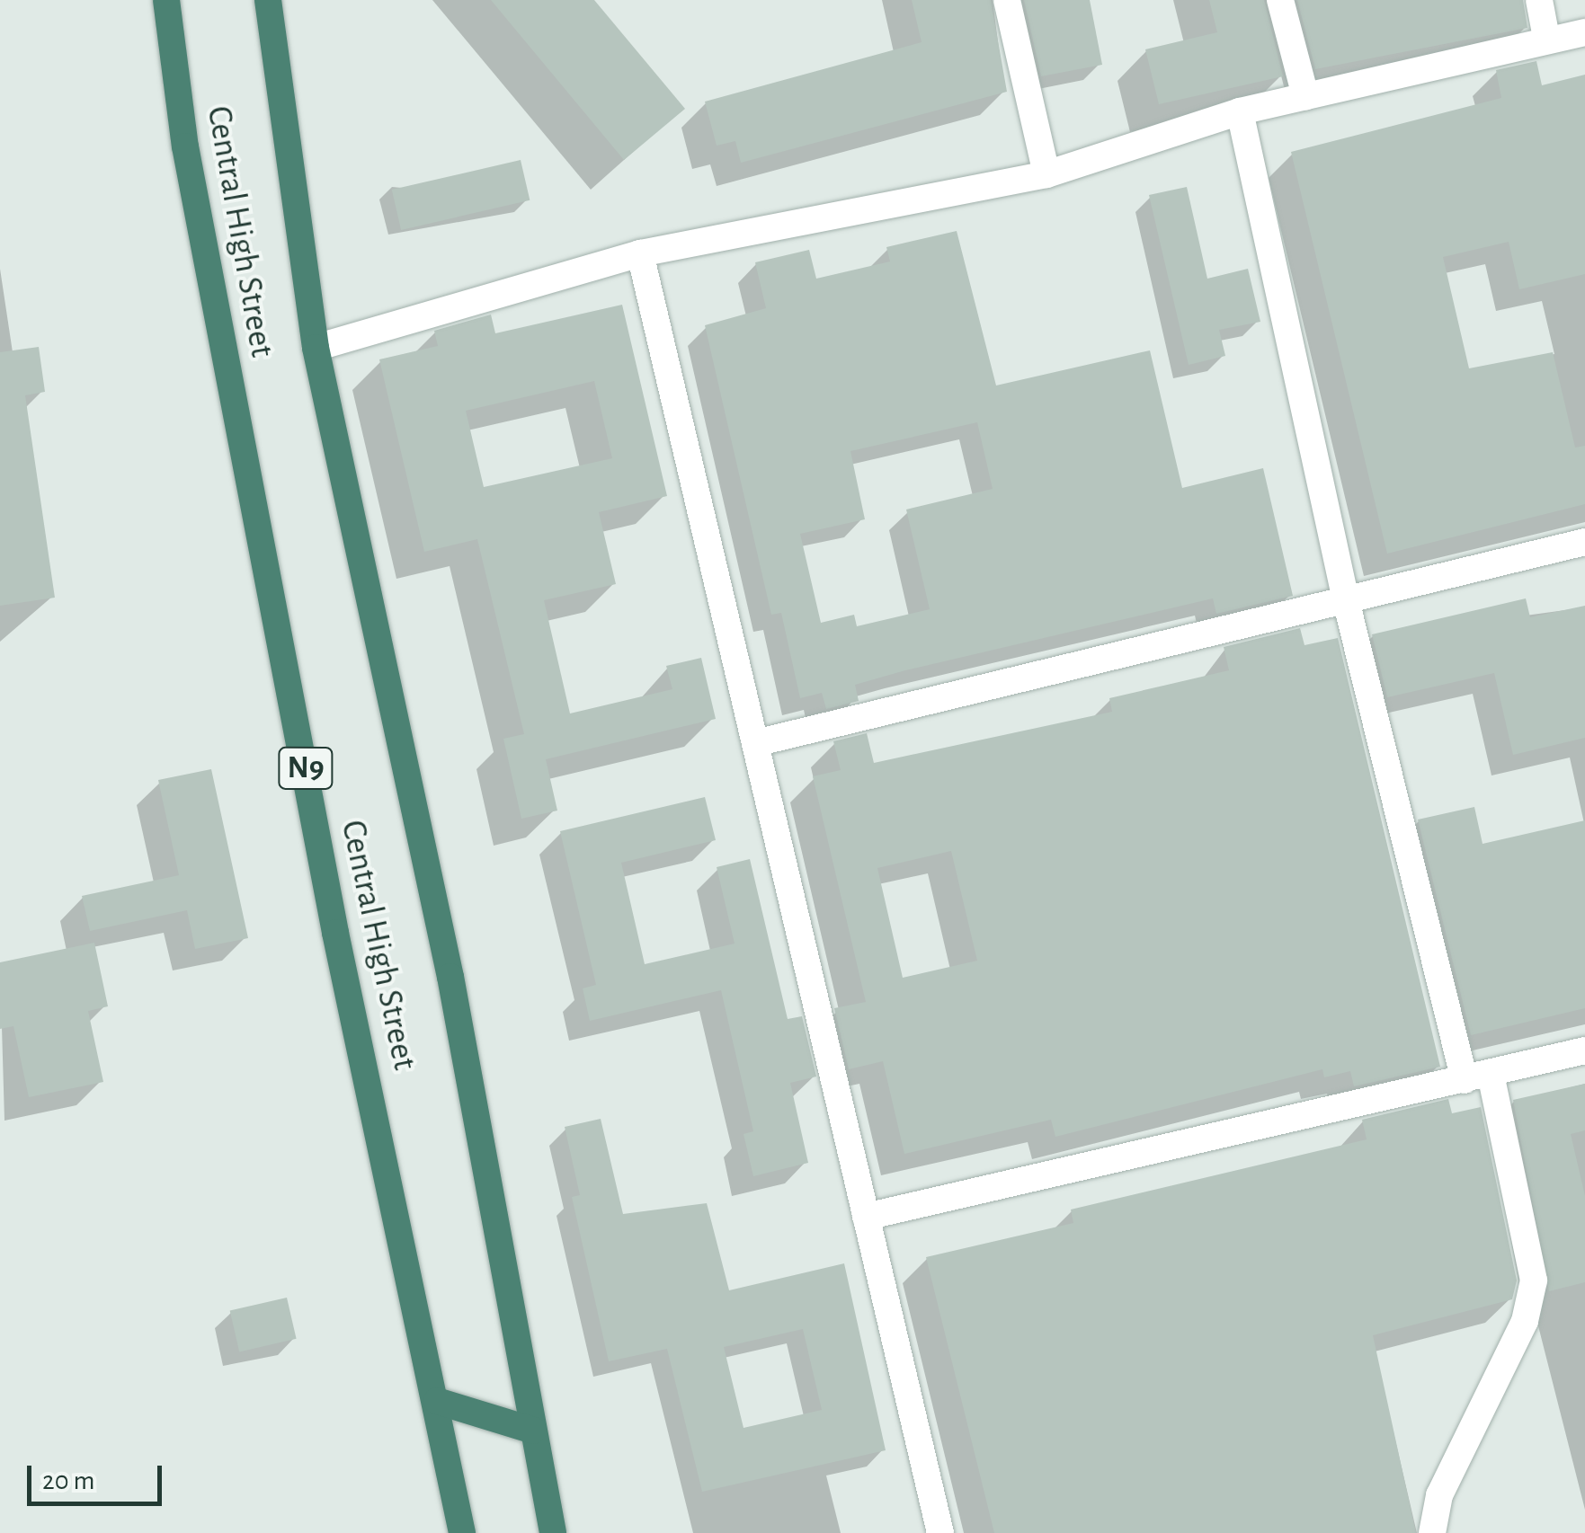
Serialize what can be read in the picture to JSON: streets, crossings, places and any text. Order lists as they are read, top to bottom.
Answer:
{
  "streets": {
    "highway": ["Central High Street", "N9"]
  },
  "scale_bar": "20 m"
}
